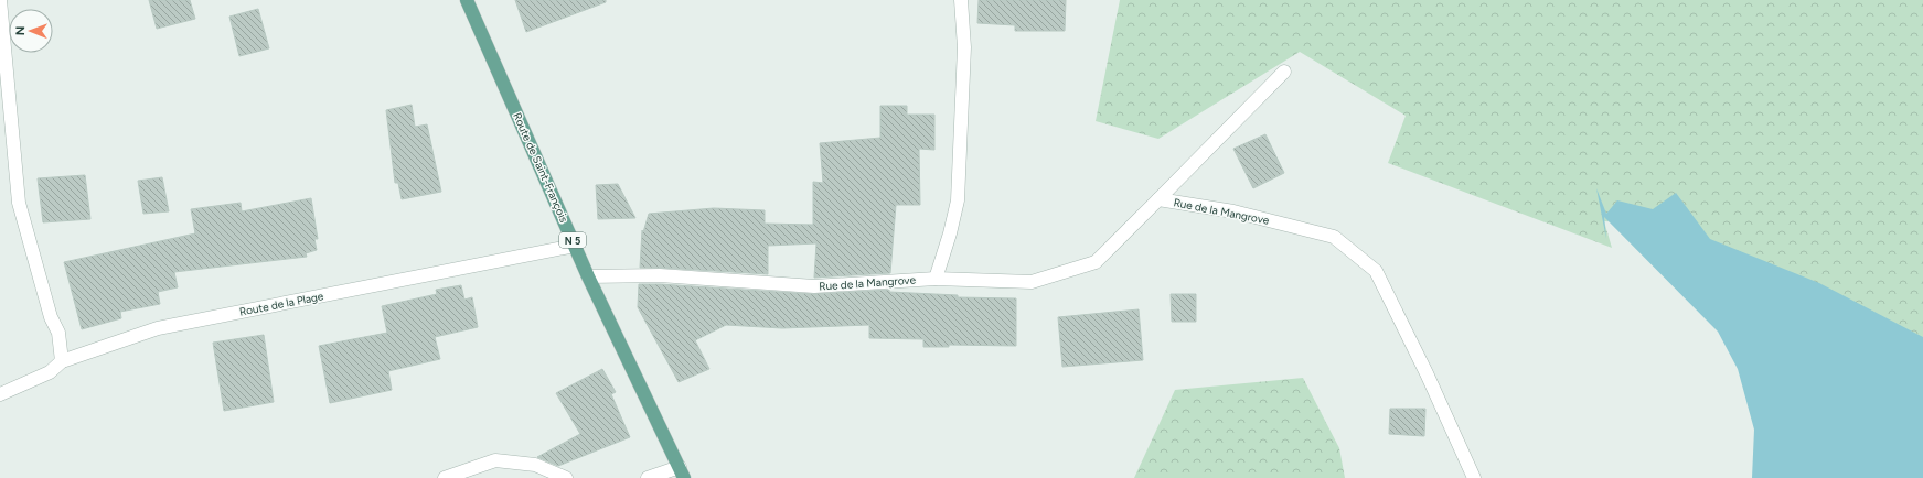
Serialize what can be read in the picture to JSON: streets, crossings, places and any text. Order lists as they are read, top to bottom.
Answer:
{
  "streets": {
    "main road": ["Route de Saint-François", "N 5"],
    "street": ["Rue de la Mangrove", "Route de la Plage"]
  },
  "crossings": [
    ["Route de Saint-François", "Rue de la Mangrove"],
    ["Route de Saint-François", "Route de la Plage"]
  ],
  "north": "left"
}
